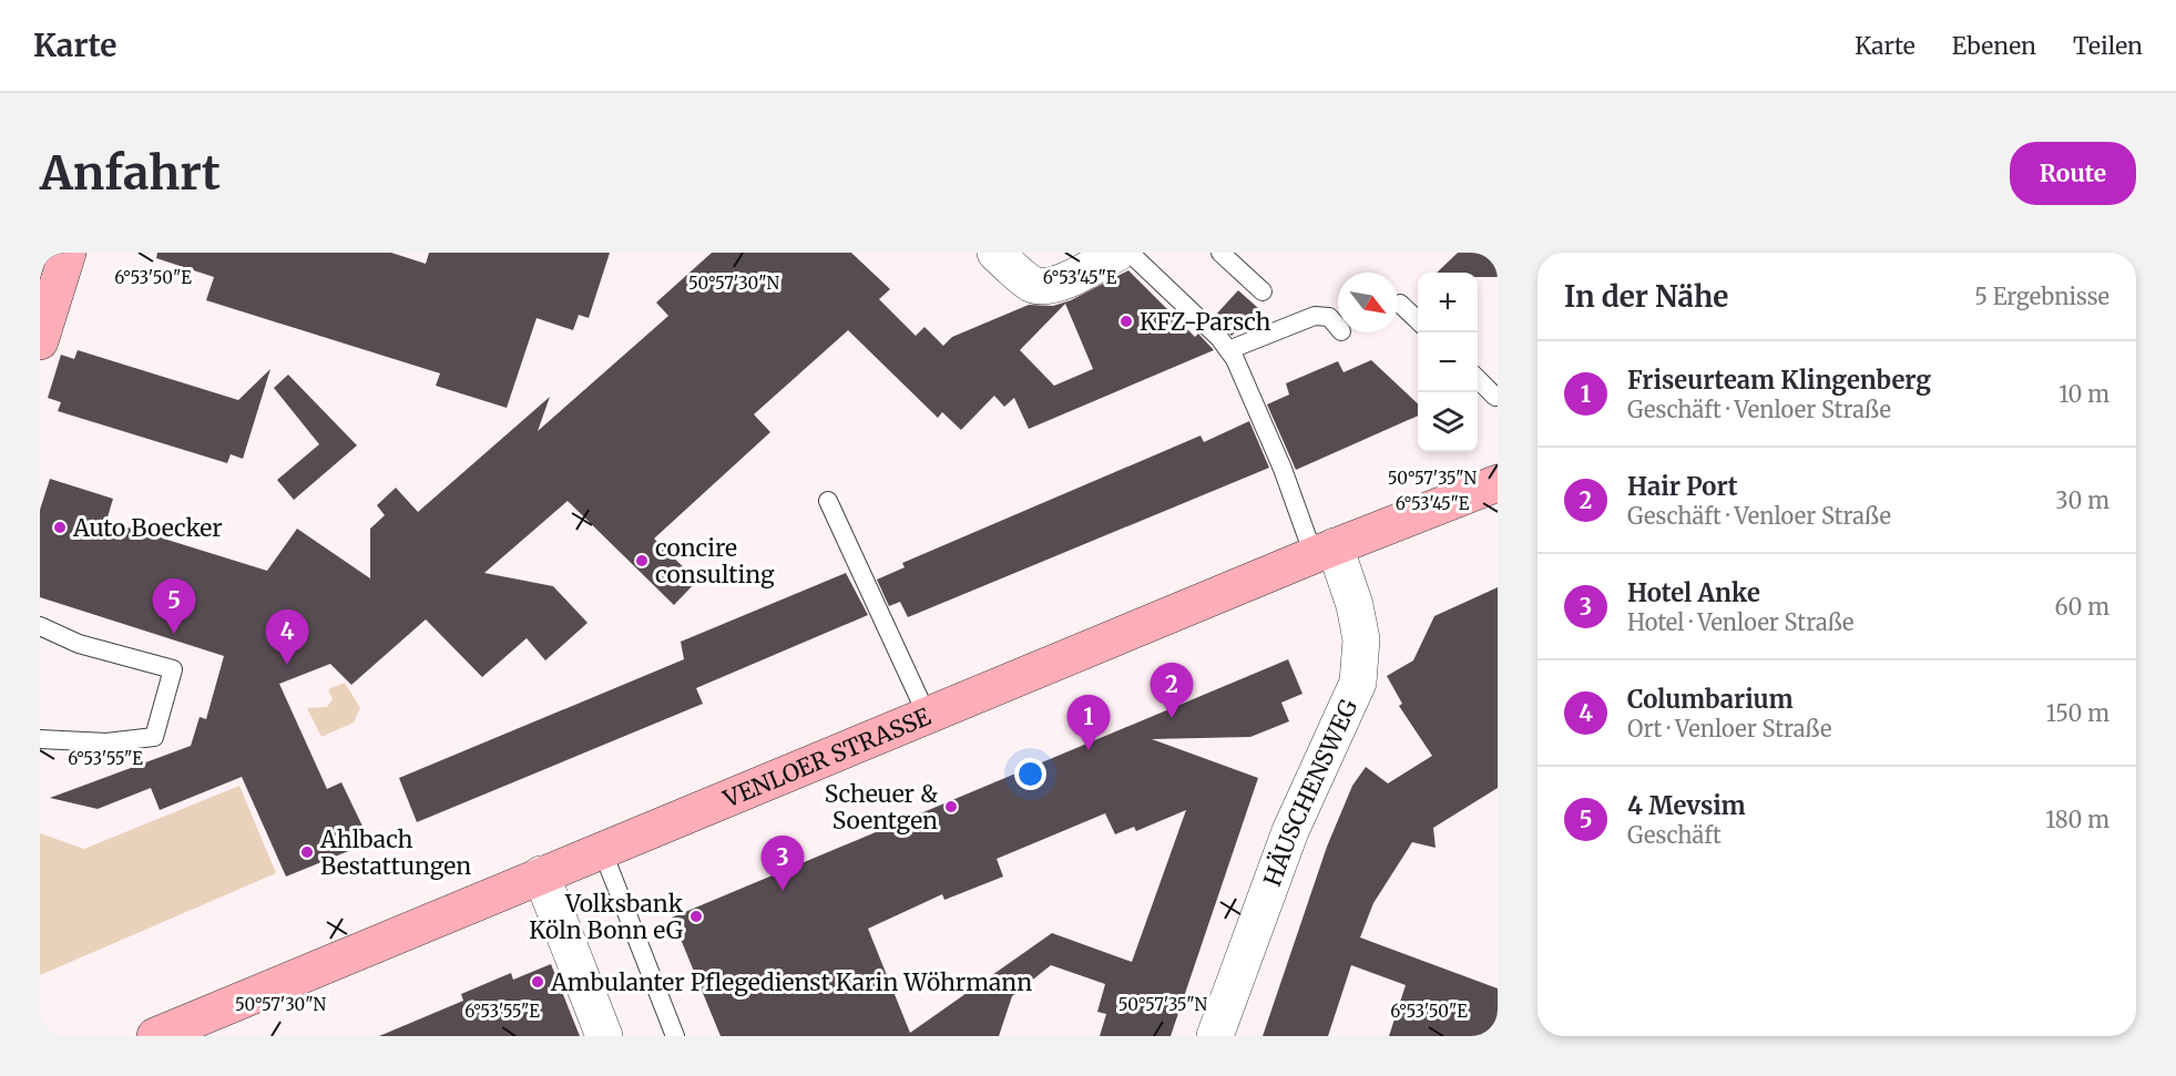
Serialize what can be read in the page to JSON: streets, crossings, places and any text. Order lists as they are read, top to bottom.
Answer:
{
  "streets": {
    "main road": ["VENLOER STRASSE"],
    "street": ["HÄUSCHENSWEG"]
  },
  "crossings": [
    ["VENLOER STRASSE", "HÄUSCHENSWEG"]
  ],
  "places": [
    "KFZ-Parsch",
    "Auto Boecker",
    "concire consulting",
    "Scheuer & Soentgen",
    "Ahlbach Bestattungen",
    "Volksbank Köln Bonn eG",
    "Ambulanter Pflegedienst Karin Wöhrmann"
  ],
  "north": "bottom right",
  "page": {
    "header": "Karte",
    "nav": ["Karte", "Ebenen", "Teilen"],
    "buttons": "Route",
    "title": "Anfahrt",
    "heading": ["In der Nähe", "5 Ergebnisse"],
    "map_buttons": ["+", "−"],
    "list": [
      {
        "mark": "1",
        "name": "Friseurteam Klingenberg",
        "note": "Geschäft · Venloer Straße",
        "value": "10 m"
      },
      {
        "mark": "2",
        "name": "Hair Port",
        "note": "Geschäft · Venloer Straße",
        "value": "30 m"
      },
      {
        "mark": "3",
        "name": "Hotel Anke",
        "note": "Hotel · Venloer Straße",
        "value": "60 m"
      },
      {
        "mark": "4",
        "name": "Columbarium",
        "note": "Ort · Venloer Straße",
        "value": "150 m"
      },
      {
        "mark": "5",
        "name": "4 Mevsim",
        "note": "Geschäft",
        "value": "180 m"
      }
    ],
    "pins": [
      "5",
      "4",
      "2",
      "1",
      "3"
    ]
  },
  "coordinates": [
    "6°53'50\"E",
    "6°53'45\"E",
    "50°57'30\"N",
    "50°57'35\"N",
    "6°53'55\"E"
  ]
}
